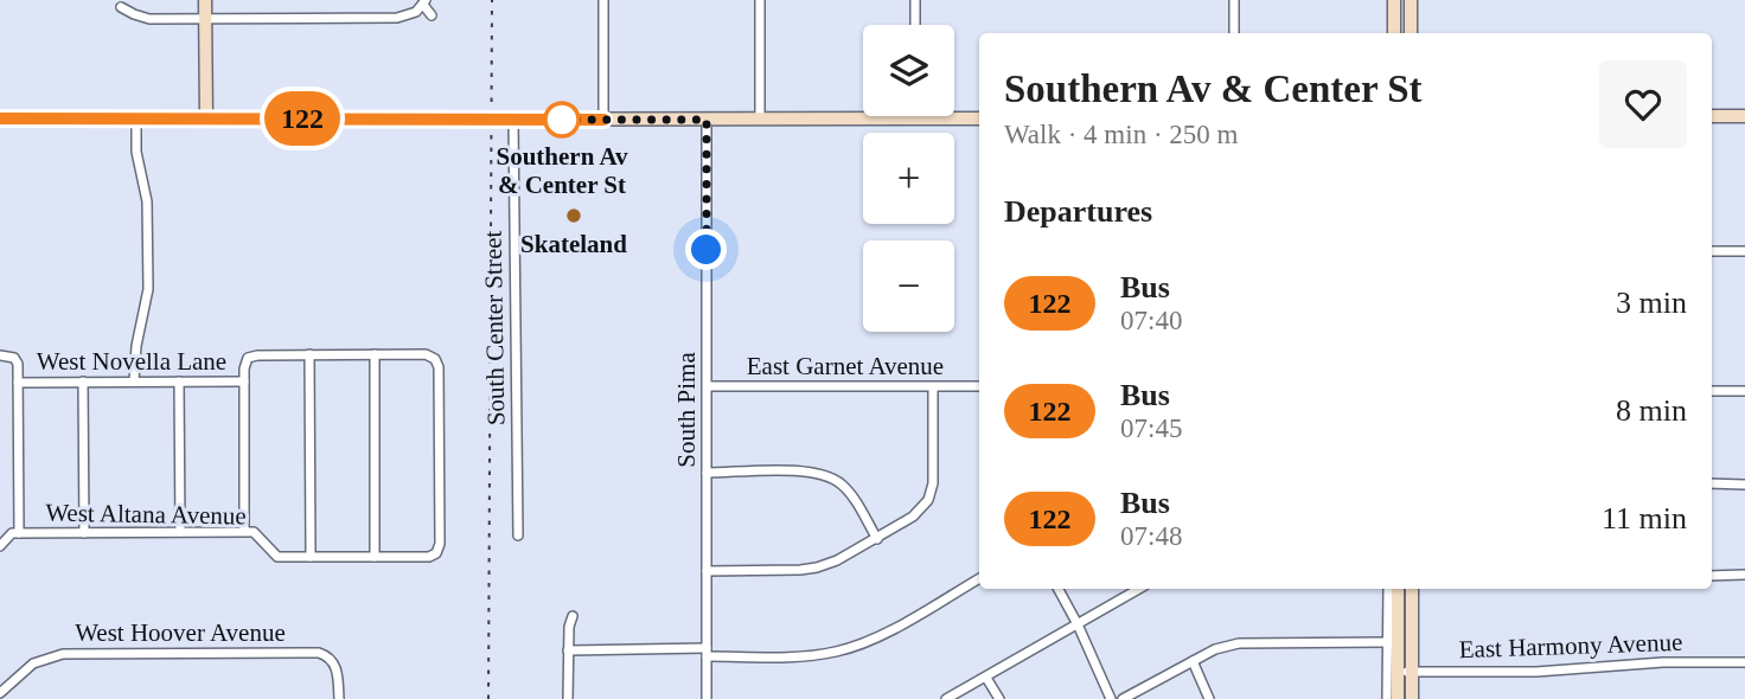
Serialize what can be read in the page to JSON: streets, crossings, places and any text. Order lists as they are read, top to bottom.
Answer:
{
  "streets": {
    "street": [
      "South Center Street",
      "West Novella Lane",
      "East Garnet Avenue",
      "South Pima",
      "West Altana Avenue",
      "West Hoover Avenue",
      "East Harmony Avenue"
    ]
  },
  "crossings": [
    ["East Garnet Avenue", "South Pima"]
  ],
  "places": ["Southern Av & Center St", "Skateland"],
  "lines": ["bus line 122"],
  "page": {
    "on_map": "122",
    "map_buttons": ["+", "−"],
    "heading": [
      ["Southern Av & Center St", "Walk · 4 min · 250 m"],
      "Departures"
    ],
    "list": [
      {
        "mark": "122",
        "name": "Bus",
        "note": "07:40",
        "value": "3 min"
      },
      {
        "mark": "122",
        "name": "Bus",
        "note": "07:45",
        "value": "8 min"
      },
      {
        "mark": "122",
        "name": "Bus",
        "note": "07:48",
        "value": "11 min"
      }
    ]
  }
}
